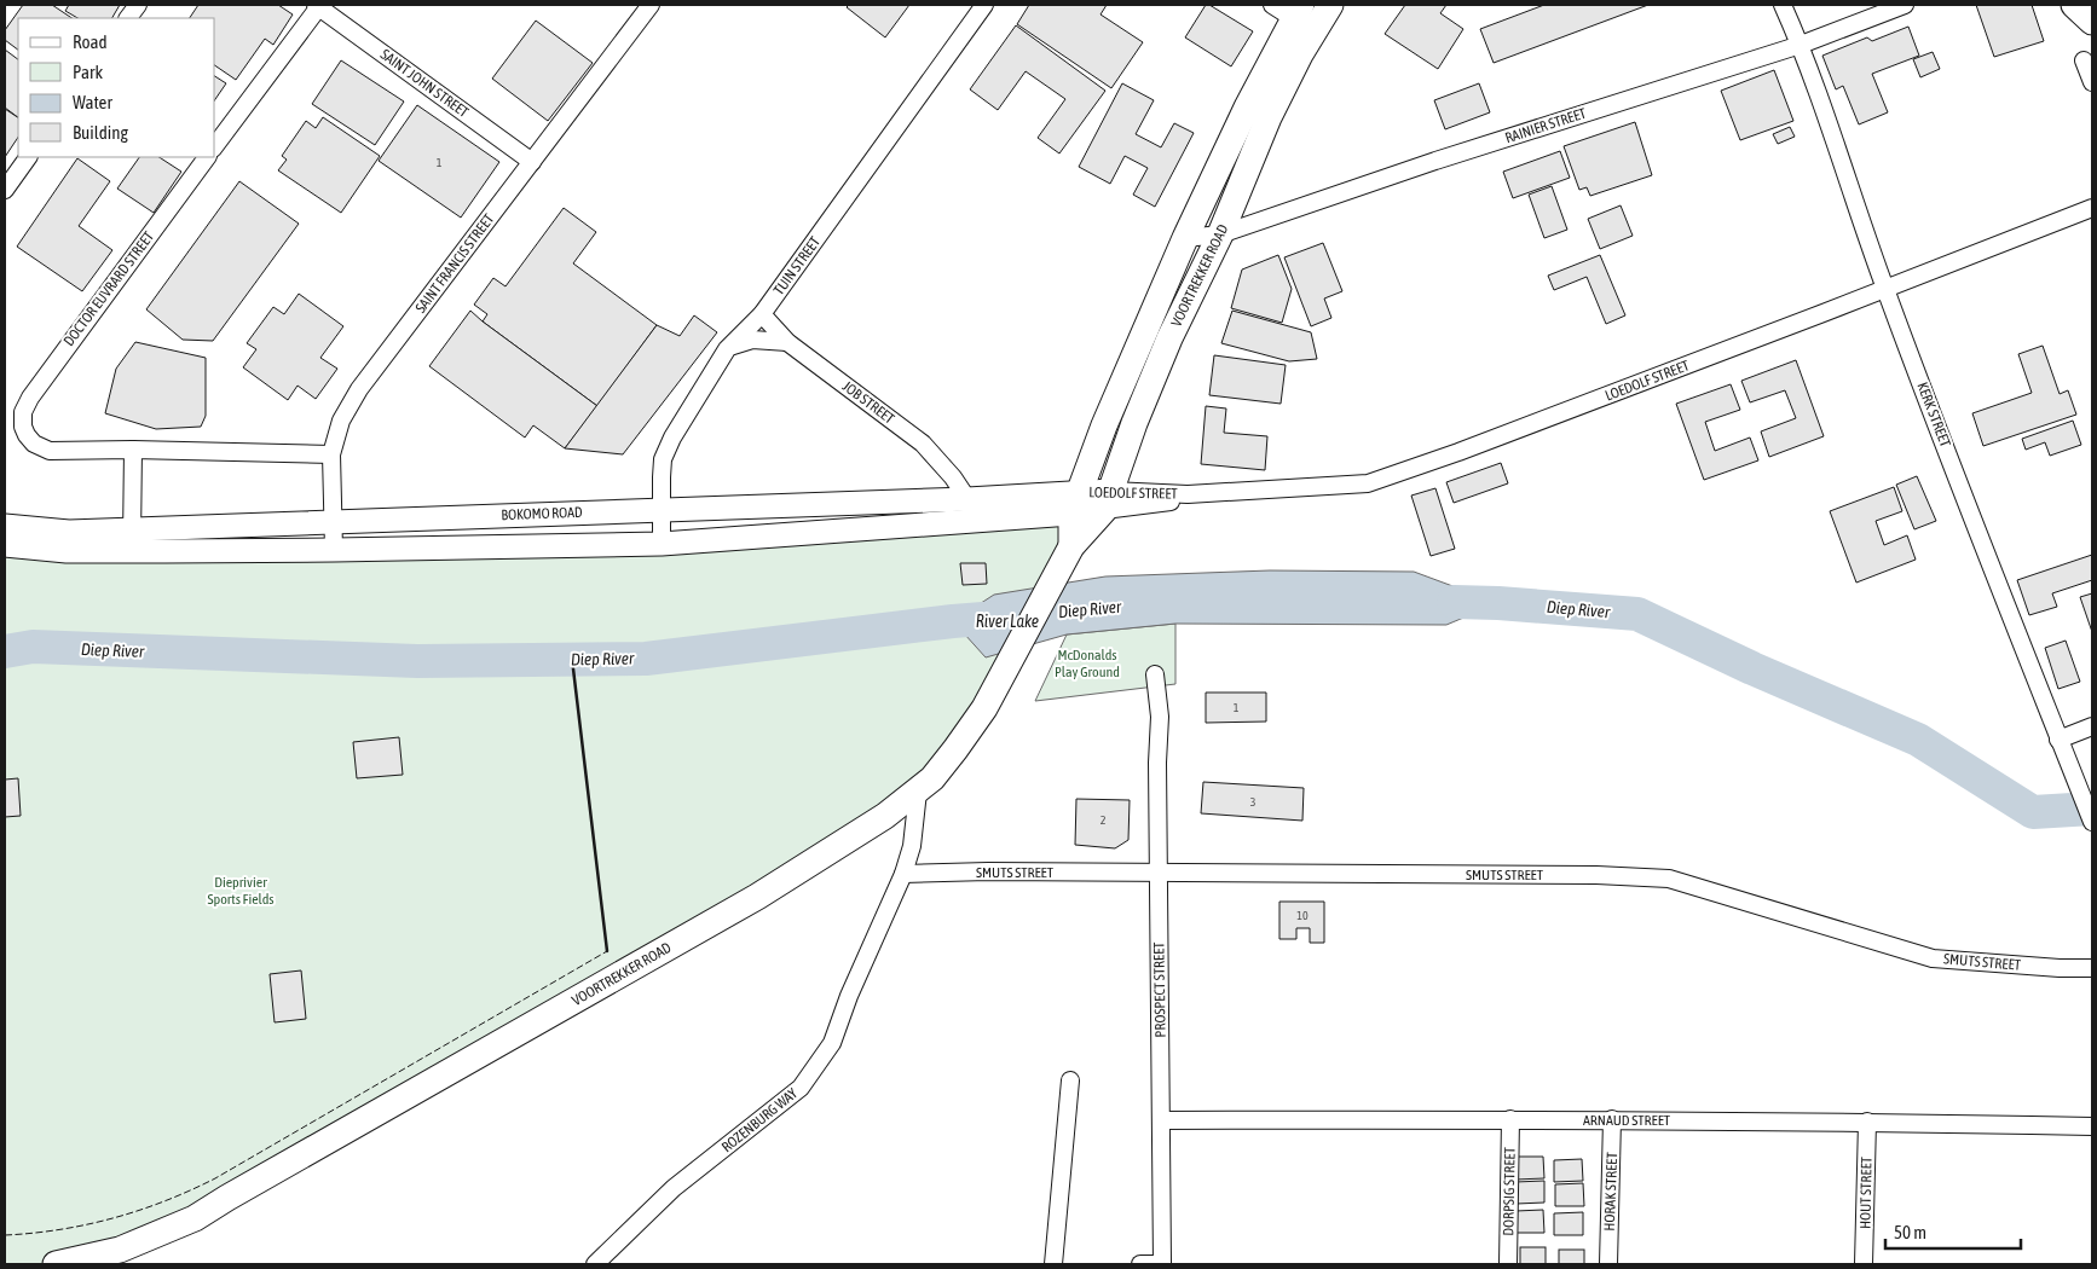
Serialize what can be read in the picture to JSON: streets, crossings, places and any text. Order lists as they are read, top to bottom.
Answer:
{
  "streets": {
    "main road": ["VOORTREKKER ROAD", "BOKOMO ROAD"],
    "street": [
      "SAINT JOHN STREET",
      "RAINIER STREET",
      "SAINT FRANCIS STREET",
      "TUIN STREET",
      "DOCTOR EUVRARD STREET",
      "LOEDOLF STREET",
      "JOB STREET",
      "KERK STREET",
      "SMUTS STREET",
      "PROSPECT STREET",
      "ROZENBURG WAY",
      "ARNAUD STREET",
      "DORPSIG STREET",
      "HORAK STREET",
      "HOUT STREET"
    ]
  },
  "crossings": [
    ["SAINT JOHN STREET", "SAINT FRANCIS STREET"],
    ["RAINIER STREET", "VOORTREKKER ROAD"],
    ["RAINIER STREET", "KERK STREET"],
    ["SAINT FRANCIS STREET", "BOKOMO ROAD"],
    ["TUIN STREET", "JOB STREET"],
    ["TUIN STREET", "BOKOMO ROAD"],
    ["VOORTREKKER ROAD", "LOEDOLF STREET"],
    ["VOORTREKKER ROAD", "BOKOMO ROAD"],
    ["VOORTREKKER ROAD", "ROZENBURG WAY"],
    ["LOEDOLF STREET", "KERK STREET"],
    ["JOB STREET", "BOKOMO ROAD"],
    ["SMUTS STREET", "PROSPECT STREET"],
    ["SMUTS STREET", "ROZENBURG WAY"],
    ["PROSPECT STREET", "ARNAUD STREET"],
    ["ARNAUD STREET", "DORPSIG STREET"],
    ["ARNAUD STREET", "HORAK STREET"],
    ["ARNAUD STREET", "HOUT STREET"]
  ],
  "water": ["Diep River", "River Lake"],
  "parks": ["McDonalds Play Ground", "Dieprivier Sports Fields"],
  "house_numbers": [
    "1",
    "1",
    "3",
    "2",
    "10"
  ],
  "legend": [
    "Road",
    "Park",
    "Water",
    "Building"
  ],
  "scale_bar": "50 m"
}
